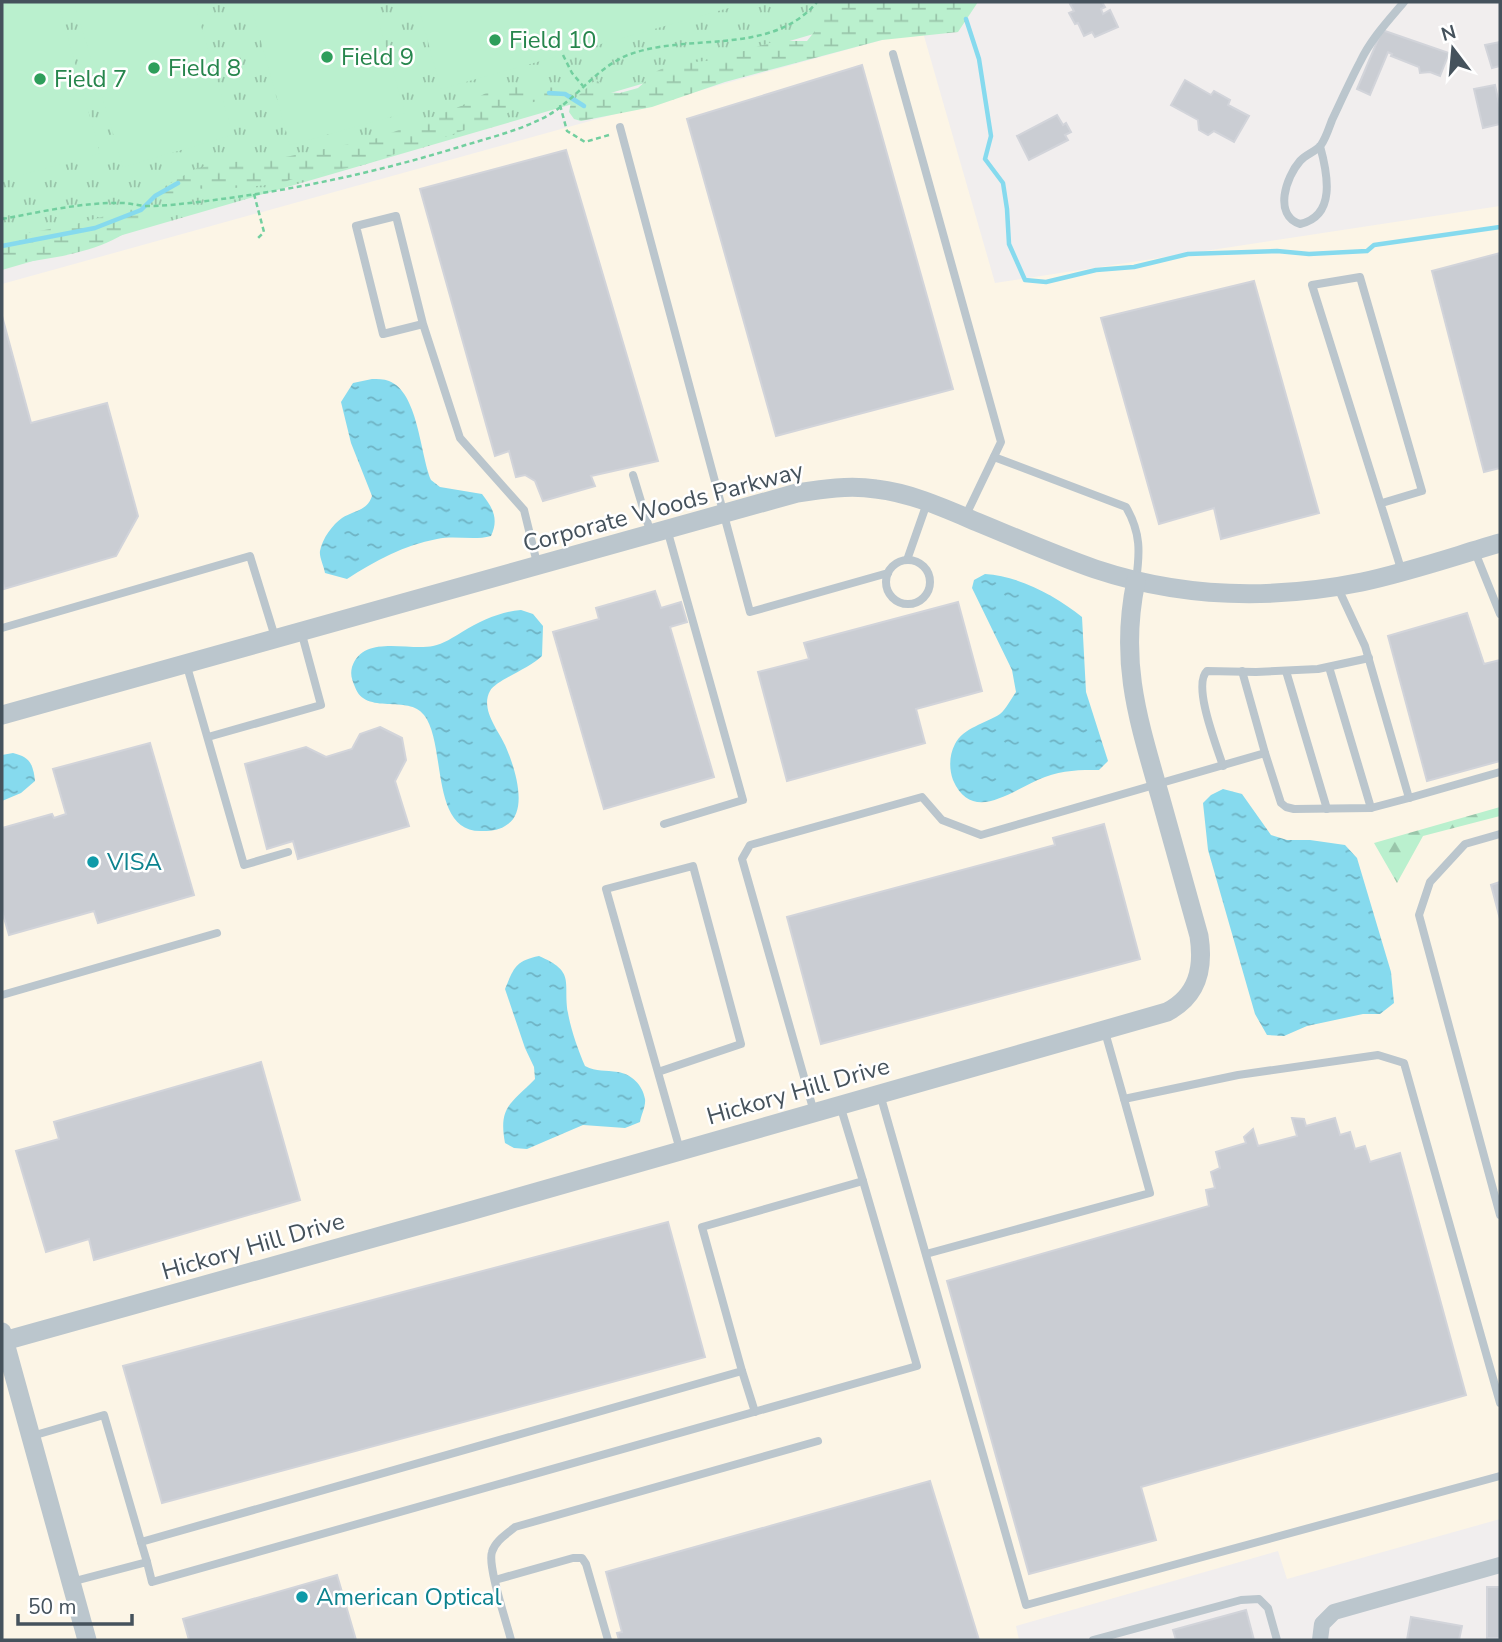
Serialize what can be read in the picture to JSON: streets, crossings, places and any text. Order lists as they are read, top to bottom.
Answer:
{
  "streets": {
    "street": ["Corporate Woods Parkway", "Hickory Hill Drive"]
  },
  "crossings": [
    ["Corporate Woods Parkway", "Hickory Hill Drive"]
  ],
  "places": [
    "Field 10",
    "Field 9",
    "Field 8",
    "Field 7",
    "VISA",
    "American Optical"
  ],
  "scale_bar": "50 m",
  "north": "top"
}
